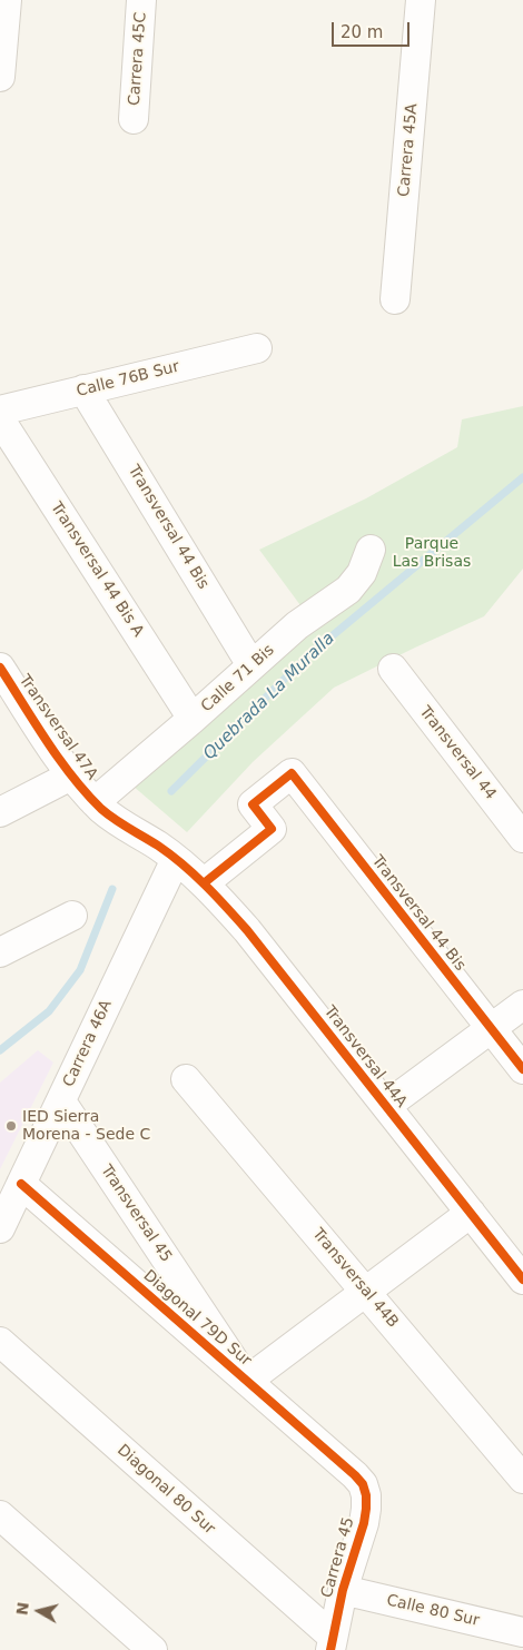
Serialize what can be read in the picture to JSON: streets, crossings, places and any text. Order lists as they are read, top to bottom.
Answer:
{
  "streets": {
    "street": [
      "Carrera 45C",
      "Carrera 45A",
      "Calle 76B Sur",
      "Transversal 44 Bis",
      "Transversal 44 Bis A",
      "Calle 71 Bis",
      "Transversal 47A",
      "Transversal 44",
      "Carrera 46A",
      "Transversal 44A",
      "Transversal 45",
      "Transversal 44B",
      "Diagonal 79D Sur",
      "Diagonal 80 Sur",
      "Carrera 45",
      "Calle 80 Sur"
    ]
  },
  "crossings": [
    ["Calle 76B Sur", "Transversal 44 Bis"],
    ["Transversal 44 Bis", "Calle 71 Bis"],
    ["Transversal 44 Bis", "Transversal 44A"],
    ["Transversal 44 Bis A", "Calle 71 Bis"],
    ["Calle 71 Bis", "Transversal 47A"],
    ["Transversal 47A", "Carrera 46A"],
    ["Transversal 47A", "Transversal 44A"],
    ["Carrera 46A", "Transversal 44A"],
    ["Carrera 46A", "Transversal 45"],
    ["Carrera 46A", "Diagonal 79D Sur"],
    ["Transversal 45", "Diagonal 79D Sur"],
    ["Diagonal 79D Sur", "Carrera 45"],
    ["Diagonal 80 Sur", "Carrera 45"],
    ["Carrera 45", "Calle 80 Sur"]
  ],
  "water": ["Quebrada La Muralla"],
  "parks": ["Parque Las Brisas"],
  "places": ["IED Sierra Morena - Sede C"],
  "scale_bar": "20 m",
  "north": "left"
}
